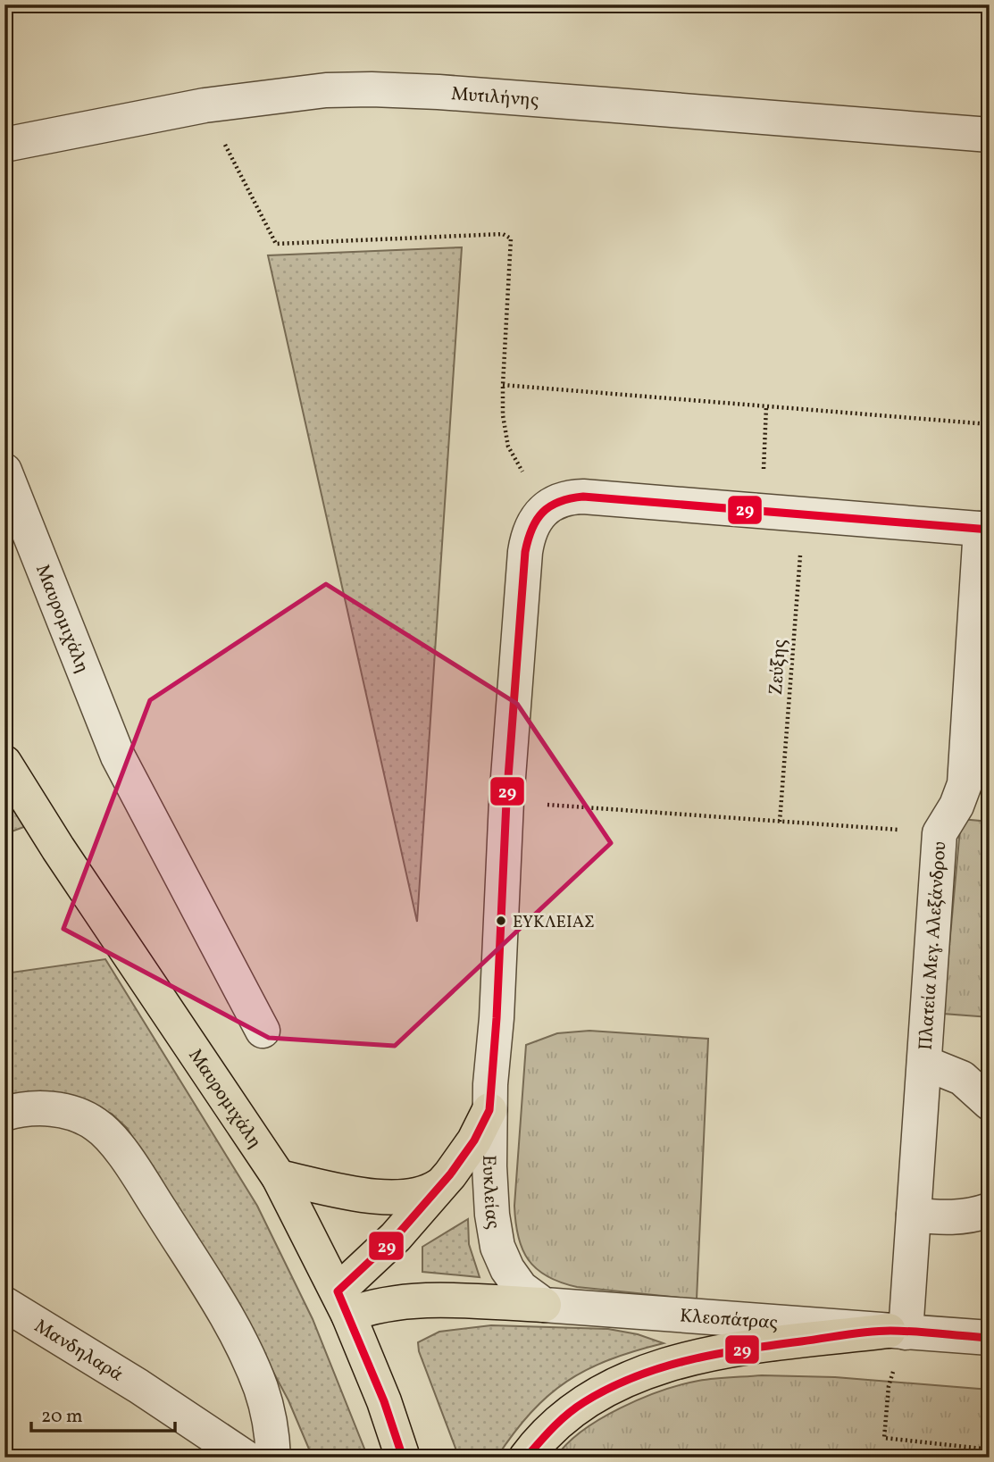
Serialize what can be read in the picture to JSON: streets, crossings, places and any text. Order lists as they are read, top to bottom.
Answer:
{
  "streets": {
    "main road": ["Μαυρομιχάλη"],
    "street": [
      "Μυτιλήνης",
      "Πλατεία Μεγ. Αλεξάνδρου",
      "Ευκλείας",
      "Κλεοπάτρας",
      "Μανδηλαρά"
    ],
    "path": ["Ζεύξης"]
  },
  "crossings": [
    ["Πλατεία Μεγ. Αλεξάνδρου", "Κλεοπάτρας"],
    ["Ευκλείας", "Κλεοπάτρας"]
  ],
  "places": ["ΕΥΚΛΕΙΑΣ"],
  "lines": ["transit line 29"],
  "scale_bar": "20 m"
}
